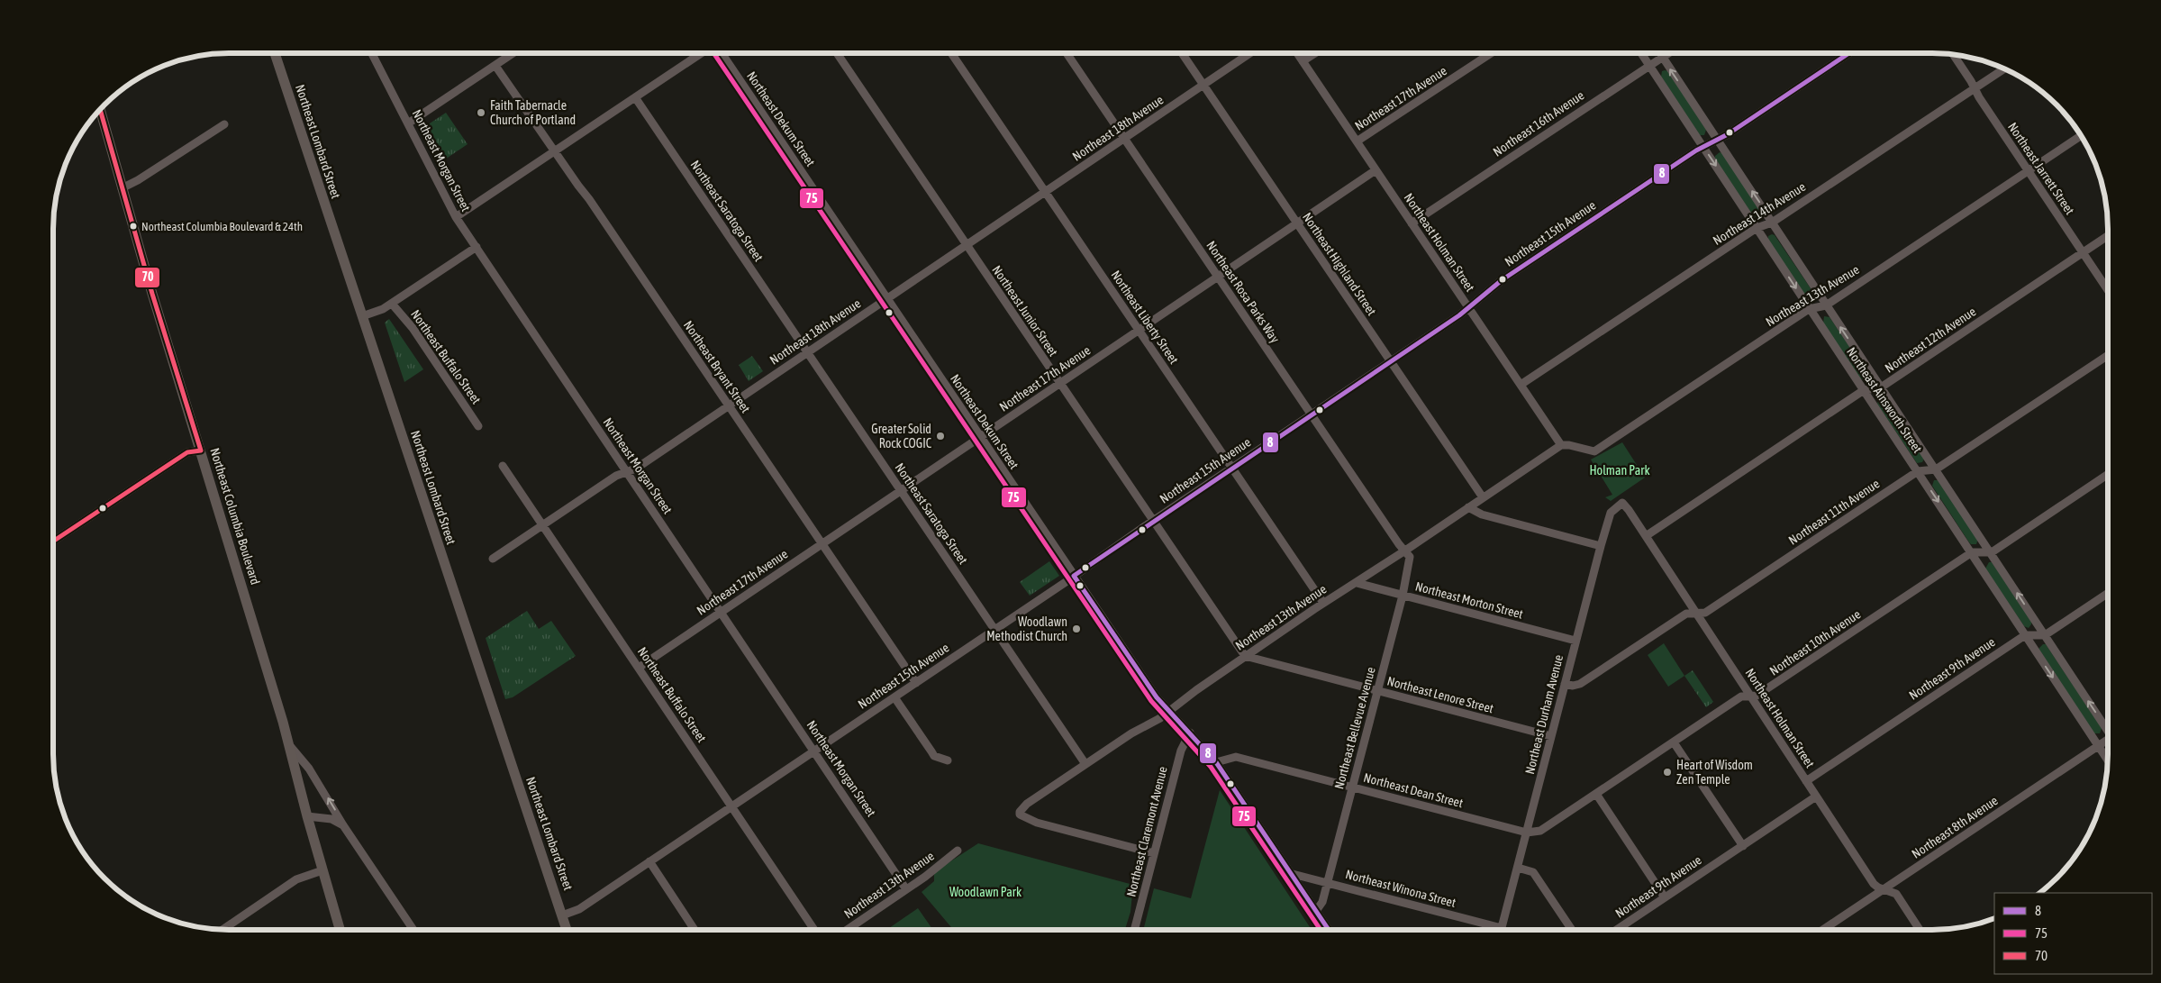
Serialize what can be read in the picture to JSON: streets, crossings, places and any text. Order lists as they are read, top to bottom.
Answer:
{
  "streets": {
    "main road": ["Northeast Lombard Street", "Northeast Columbia Boulevard"],
    "street": [
      "Northeast 17th Avenue",
      "Northeast Dekum Street",
      "Northeast 16th Avenue",
      "Northeast 18th Avenue",
      "Northeast Morgan Street",
      "Northeast Jarrett Street",
      "Northeast Saratoga Street",
      "Northeast 14th Avenue",
      "Northeast 15th Avenue",
      "Northeast Holman Street",
      "Northeast Highland Street",
      "Northeast Rosa Parks Way",
      "Northeast 13th Avenue",
      "Northeast Junior Street",
      "Northeast Liberty Street",
      "Northeast 12th Avenue",
      "Northeast Buffalo Street",
      "Northeast Bryant Street",
      "Northeast Ainsworth Street",
      "Northeast 11th Avenue",
      "Northeast Morton Street",
      "Northeast 10th Avenue",
      "Northeast 9th Avenue",
      "Northeast Lenore Street",
      "Northeast Durham Avenue",
      "Northeast Bellevue Avenue",
      "Northeast Dean Street",
      "Northeast 8th Avenue",
      "Northeast Claremont Avenue",
      "Northeast Winona Street"
    ]
  },
  "crossings": [
    ["Northeast 17th Avenue", "Northeast Dekum Street"],
    ["Northeast 17th Avenue", "Northeast Morgan Street"],
    ["Northeast 17th Avenue", "Northeast Saratoga Street"],
    ["Northeast 17th Avenue", "Northeast Holman Street"],
    ["Northeast 17th Avenue", "Northeast Highland Street"],
    ["Northeast 17th Avenue", "Northeast Rosa Parks Way"],
    ["Northeast 17th Avenue", "Northeast Junior Street"],
    ["Northeast 17th Avenue", "Northeast Liberty Street"],
    ["Northeast 17th Avenue", "Northeast Buffalo Street"],
    ["Northeast 17th Avenue", "Northeast Bryant Street"],
    ["Northeast Dekum Street", "Northeast 18th Avenue"],
    ["Northeast Dekum Street", "Northeast 15th Avenue"],
    ["Northeast Dekum Street", "Northeast 13th Avenue"],
    ["Northeast Dekum Street", "Northeast Bellevue Avenue"],
    ["Northeast Dekum Street", "Northeast Dean Street"],
    ["Northeast Dekum Street", "Northeast Claremont Avenue"],
    ["Northeast Dekum Street", "Northeast Winona Street"],
    ["Northeast 16th Avenue", "Northeast Holman Street"],
    ["Northeast 16th Avenue", "Northeast Ainsworth Street"],
    ["Northeast 18th Avenue", "Northeast Morgan Street"],
    ["Northeast 18th Avenue", "Northeast Saratoga Street"],
    ["Northeast 18th Avenue", "Northeast Highland Street"],
    ["Northeast 18th Avenue", "Northeast Rosa Parks Way"],
    ["Northeast 18th Avenue", "Northeast Junior Street"],
    ["Northeast 18th Avenue", "Northeast Liberty Street"],
    ["Northeast 18th Avenue", "Northeast Buffalo Street"],
    ["Northeast 18th Avenue", "Northeast Bryant Street"],
    ["Northeast Lombard Street", "Northeast 15th Avenue"],
    ["Northeast Morgan Street", "Northeast 15th Avenue"],
    ["Northeast Morgan Street", "Northeast 13th Avenue"],
    ["Northeast Jarrett Street", "Northeast 14th Avenue"],
    ["Northeast Jarrett Street", "Northeast 13th Avenue"],
    ["Northeast Jarrett Street", "Northeast 12th Avenue"],
    ["Northeast Saratoga Street", "Northeast 15th Avenue"],
    ["Northeast Saratoga Street", "Northeast 13th Avenue"],
    ["Northeast 14th Avenue", "Northeast Holman Street"],
    ["Northeast 14th Avenue", "Northeast Ainsworth Street"],
    ["Northeast 15th Avenue", "Northeast Holman Street"],
    ["Northeast 15th Avenue", "Northeast Highland Street"],
    ["Northeast 15th Avenue", "Northeast Rosa Parks Way"],
    ["Northeast 15th Avenue", "Northeast Junior Street"],
    ["Northeast 15th Avenue", "Northeast Liberty Street"],
    ["Northeast 15th Avenue", "Northeast Buffalo Street"],
    ["Northeast 15th Avenue", "Northeast Bryant Street"],
    ["Northeast 15th Avenue", "Northeast Ainsworth Street"],
    ["Northeast Holman Street", "Northeast 13th Avenue"],
    ["Northeast Holman Street", "Northeast 12th Avenue"],
    ["Northeast Holman Street", "Northeast 11th Avenue"],
    ["Northeast Holman Street", "Northeast 10th Avenue"],
    ["Northeast Holman Street", "Northeast 9th Avenue"],
    ["Northeast Holman Street", "Northeast Durham Avenue"],
    ["Northeast Holman Street", "Northeast 8th Avenue"],
    ["Northeast Highland Street", "Northeast 13th Avenue"],
    ["Northeast Rosa Parks Way", "Northeast 13th Avenue"],
    ["Northeast Rosa Parks Way", "Northeast Bellevue Avenue"],
    ["Northeast 13th Avenue", "Northeast Junior Street"],
    ["Northeast 13th Avenue", "Northeast Liberty Street"],
    ["Northeast 13th Avenue", "Northeast Ainsworth Street"],
    ["Northeast 13th Avenue", "Northeast Morton Street"],
    ["Northeast 13th Avenue", "Northeast Lenore Street"],
    ["Northeast 13th Avenue", "Northeast Bellevue Avenue"],
    ["Northeast 13th Avenue", "Northeast Claremont Avenue"],
    ["Northeast Junior Street", "Northeast Lenore Street"],
    ["Northeast 12th Avenue", "Northeast Ainsworth Street"],
    ["Northeast Ainsworth Street", "Northeast 11th Avenue"],
    ["Northeast Ainsworth Street", "Northeast 10th Avenue"],
    ["Northeast Ainsworth Street", "Northeast 9th Avenue"],
    ["Northeast Ainsworth Street", "Northeast 8th Avenue"],
    ["Northeast 11th Avenue", "Northeast Durham Avenue"],
    ["Northeast Morton Street", "Northeast Durham Avenue"],
    ["Northeast Morton Street", "Northeast Bellevue Avenue"],
    ["Northeast 10th Avenue", "Northeast Durham Avenue"],
    ["Northeast 10th Avenue", "Northeast Dean Street"],
    ["Northeast Lenore Street", "Northeast Durham Avenue"],
    ["Northeast Lenore Street", "Northeast Bellevue Avenue"],
    ["Northeast Durham Avenue", "Northeast Dean Street"],
    ["Northeast Durham Avenue", "Northeast Winona Street"],
    ["Northeast Bellevue Avenue", "Northeast Dean Street"],
    ["Northeast Bellevue Avenue", "Northeast Winona Street"]
  ],
  "parks": ["Holman Park", "Woodlawn Park"],
  "places": [
    "Faith Tabernacle Church of Portland",
    "Northeast Columbia Boulevard & 24th",
    "Greater Solid Rock COGIC",
    "Woodlawn Methodist Church",
    "Heart of Wisdom Zen Temple"
  ],
  "lines": ["transit line 8", "transit line 75", "transit line 70"],
  "legend": ["8", "75", "70"]
}
